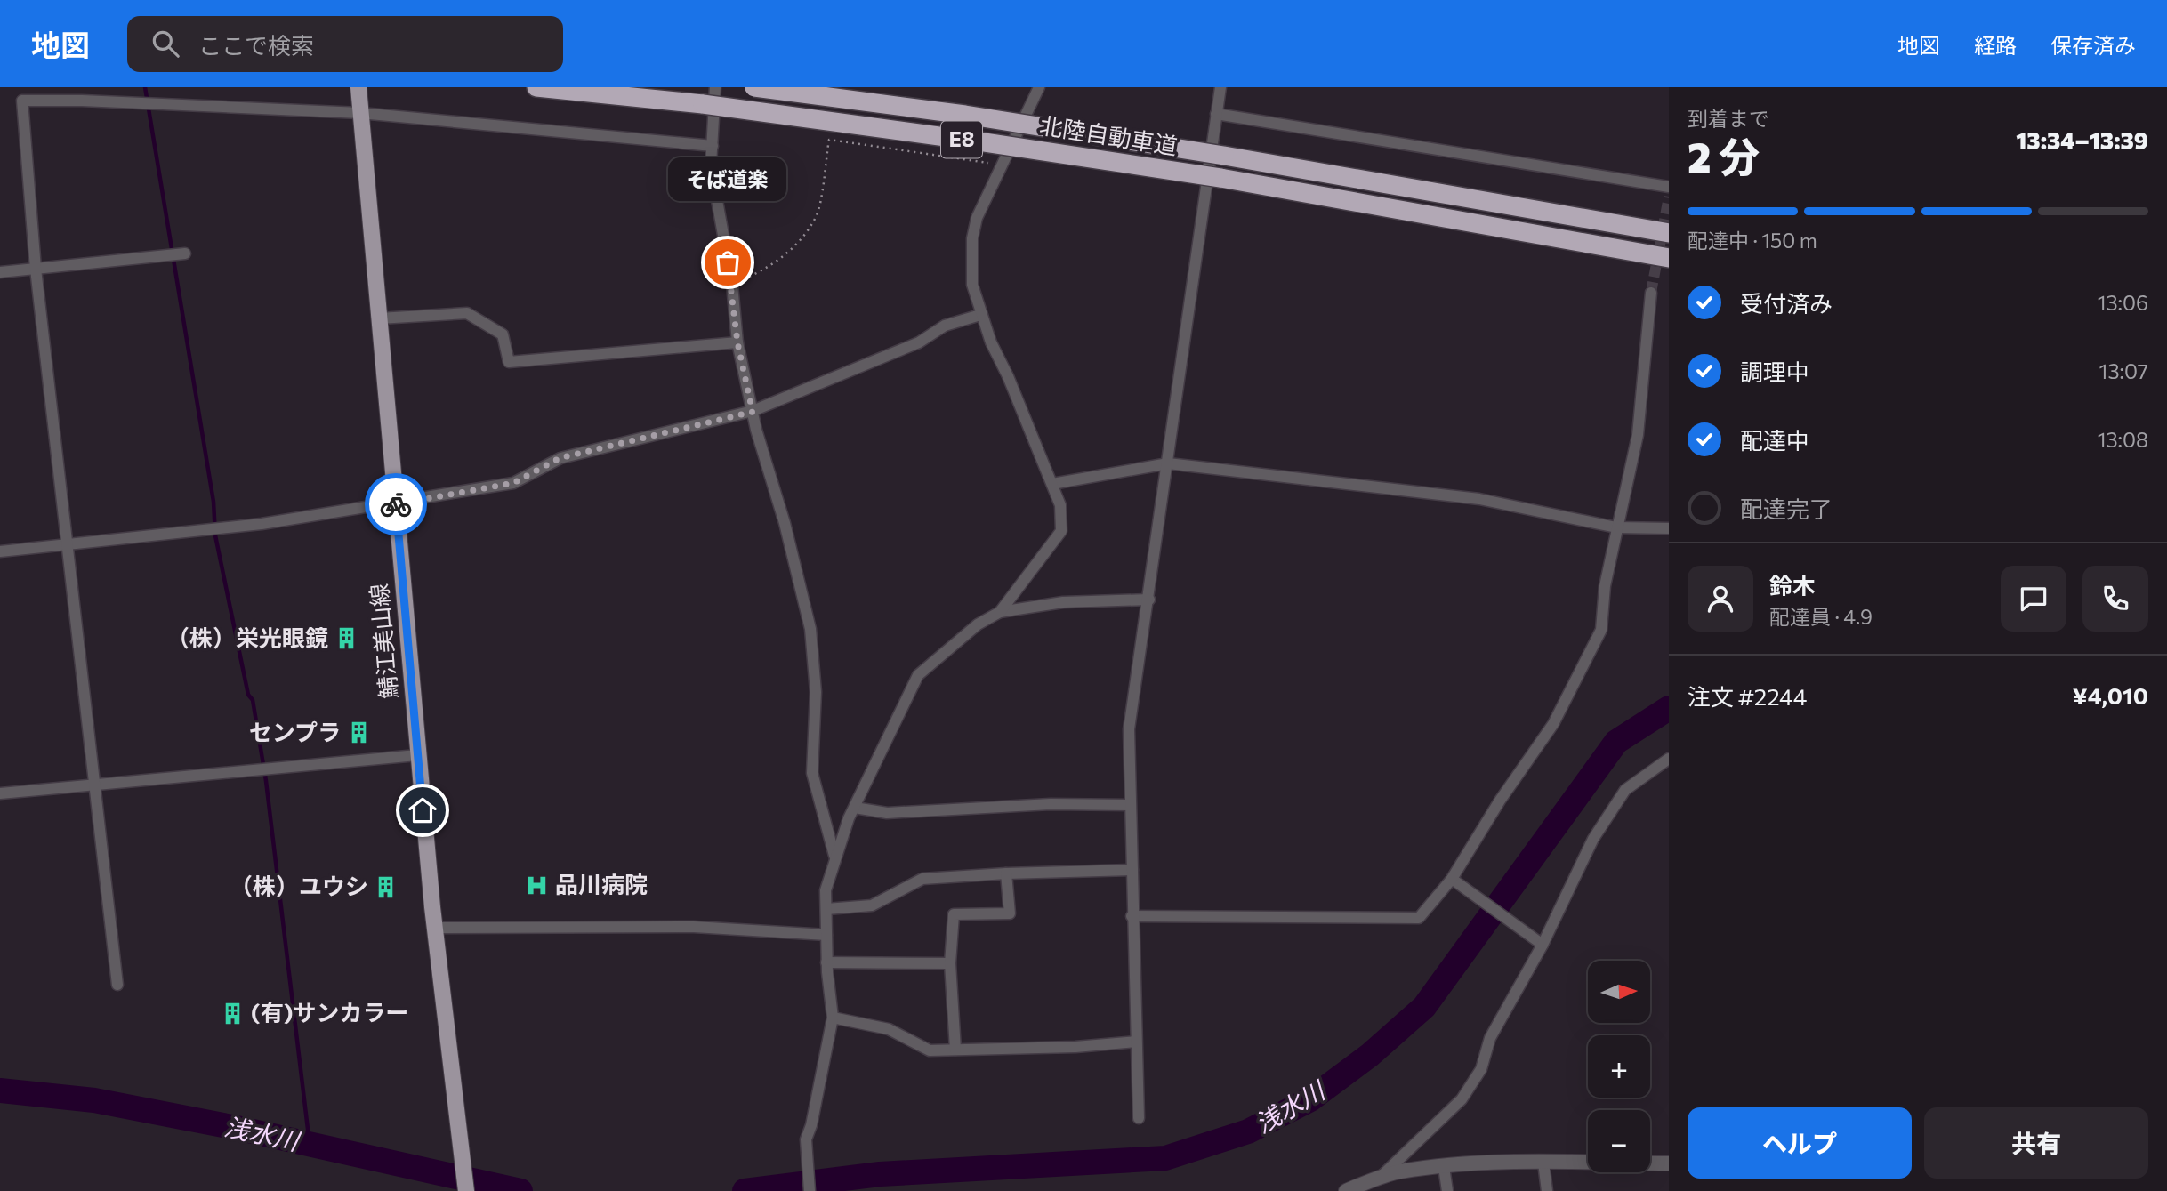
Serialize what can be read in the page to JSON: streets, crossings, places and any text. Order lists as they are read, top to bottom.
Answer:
{
  "streets": {
    "highway": ["北陸自動車道", "E8"],
    "main road": ["鯖江美山線"]
  },
  "water": ["浅水川"],
  "places": {
    "other": ["そば道楽"],
    "building": [
      "（株）栄光眼鏡",
      "センプラ",
      "（株）ユウシ",
      "(有)サンカラー"
    ],
    "hospital": ["品川病院"]
  },
  "north": "right",
  "page": {
    "header": "地図",
    "search": "ここで検索",
    "nav": ["地図", "経路", "保存済み"],
    "heading": ["2 分", "到着まで", "13:34–13:39"],
    "panel": [
      "鈴木",
      "配達員 · 4.9",
      "注文 #2244",
      "¥4,010"
    ],
    "bubble": "そば道楽",
    "bar": "配達中 · 150 m",
    "list": [
      ["受付済み", "13:06"],
      ["調理中", "13:07"],
      ["配達中", "13:08"],
      "配達完了"
    ],
    "map_buttons": ["+", "−"],
    "buttons": ["ヘルプ", "共有"]
  }
}
